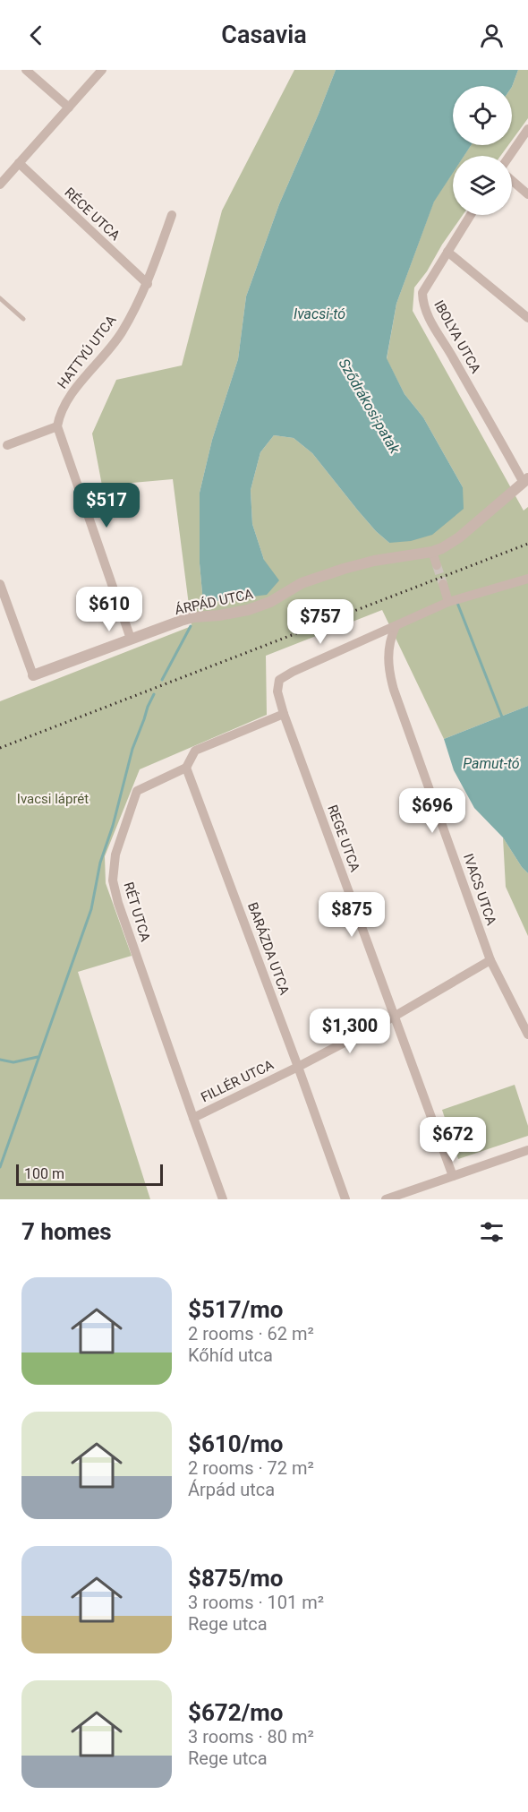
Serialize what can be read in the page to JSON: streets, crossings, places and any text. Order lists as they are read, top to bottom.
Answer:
{
  "streets": {
    "street": [
      "RÉCE UTCA",
      "IBOLYA UTCA",
      "HATTYÚ UTCA",
      "ÁRPÁD UTCA",
      "REGE UTCA",
      "IVACS UTCA",
      "RÉT UTCA",
      "BARÁZDA UTCA",
      "FILLÉR UTCA"
    ]
  },
  "crossings": [
    ["RÉCE UTCA", "HATTYÚ UTCA"],
    ["IBOLYA UTCA", "ÁRPÁD UTCA"],
    ["REGE UTCA", "IVACS UTCA"],
    ["REGE UTCA", "RÉT UTCA"],
    ["REGE UTCA", "FILLÉR UTCA"],
    ["IVACS UTCA", "FILLÉR UTCA"],
    ["RÉT UTCA", "BARÁZDA UTCA"],
    ["RÉT UTCA", "FILLÉR UTCA"],
    ["BARÁZDA UTCA", "FILLÉR UTCA"]
  ],
  "water": ["Ivacsi-tó", "Sződrákosi-patak", "Pamut-tó"],
  "parks": ["Ivacsi láprét"],
  "scale_bar": "100 m",
  "page": {
    "header": "Casavia",
    "price": [
      "$517",
      "$610",
      "$757",
      "$696",
      "$875",
      "$1,300",
      "$672"
    ],
    "scale": "100 m",
    "heading": "7 homes",
    "list": [
      {
        "name": "$517/mo",
        "note": "2 rooms · 62 m² · Kőhíd utca"
      },
      {
        "name": "$610/mo",
        "note": "2 rooms · 72 m² · Árpád utca"
      },
      {
        "name": "$875/mo",
        "note": "3 rooms · 101 m² · Rege utca"
      },
      {
        "name": "$672/mo",
        "note": "3 rooms · 80 m² · Rege utca"
      }
    ]
  }
}
